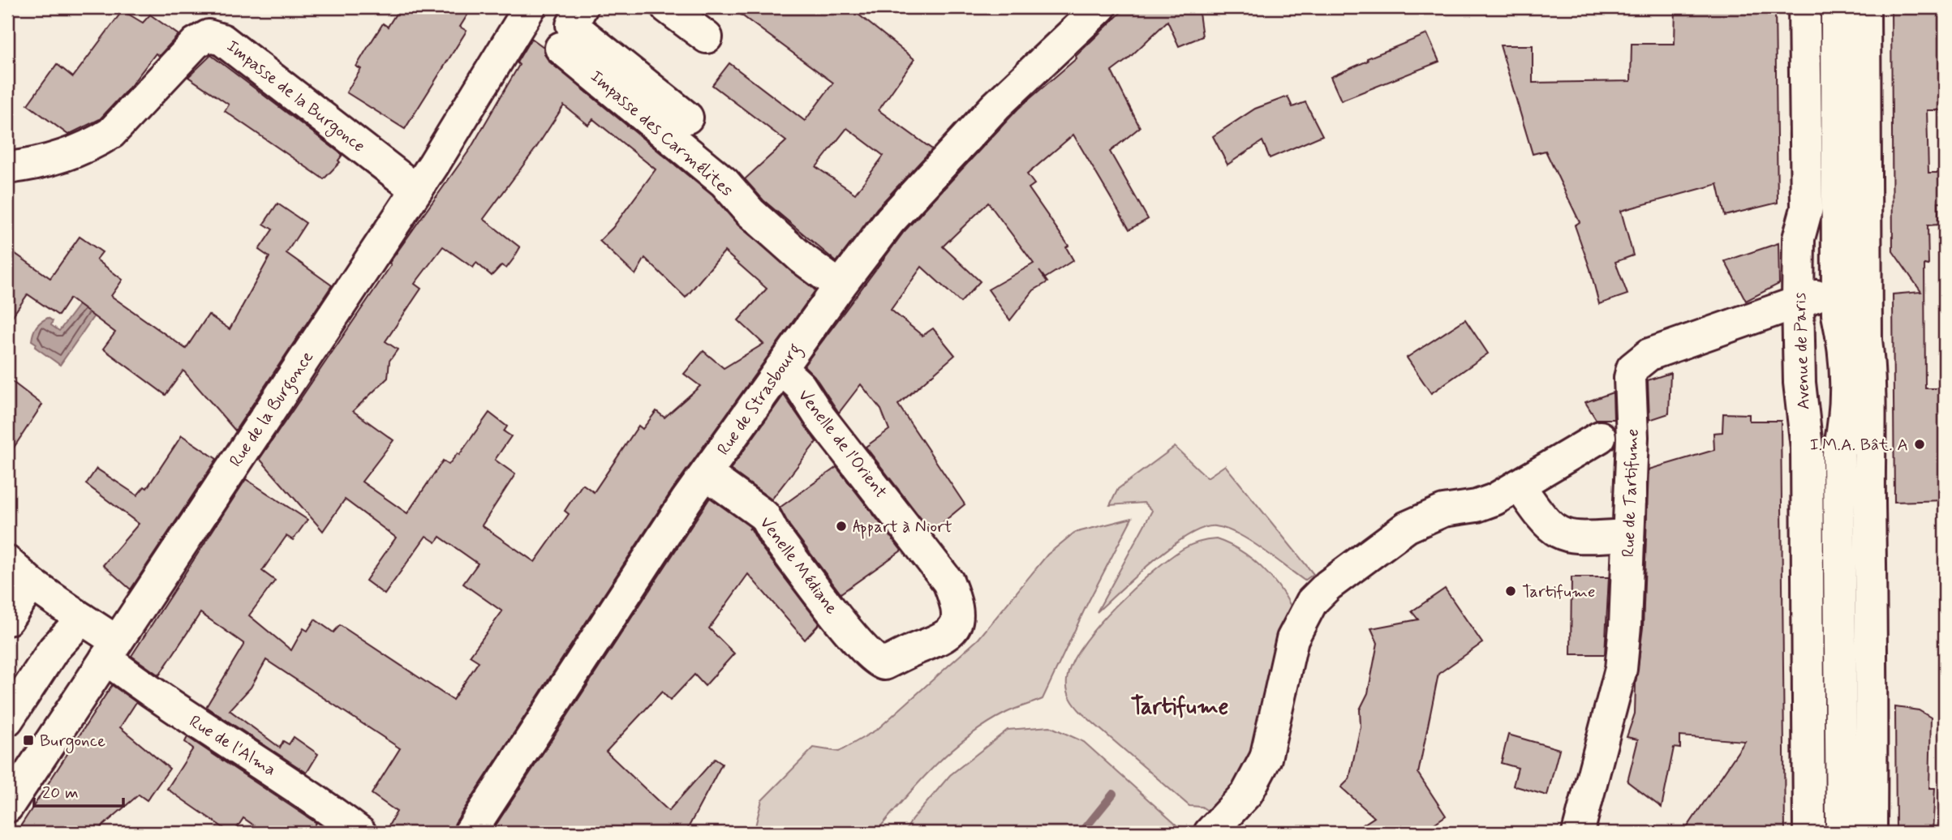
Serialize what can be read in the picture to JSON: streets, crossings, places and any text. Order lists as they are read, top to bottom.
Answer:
{
  "streets": {
    "street": [
      "Impasse de la Burgonce",
      "Impasse des Carmélites",
      "Avenue de Paris",
      "Rue de Strasbourg",
      "Rue de la Burgonce",
      "Venelle de l'Orient",
      "Rue de Tartifume",
      "Venelle Médiane",
      "Rue de l'Alma"
    ]
  },
  "crossings": [
    ["Impasse de la Burgonce", "Rue de la Burgonce"],
    ["Impasse des Carmélites", "Rue de Strasbourg"],
    ["Avenue de Paris", "Rue de Tartifume"],
    ["Rue de Strasbourg", "Venelle de l'Orient"],
    ["Rue de Strasbourg", "Venelle Médiane"],
    ["Rue de la Burgonce", "Rue de l'Alma"],
    ["Venelle de l'Orient", "Venelle Médiane"]
  ],
  "districts": ["Tartifume"],
  "places": {
    "other": ["I.M.A. Bât. A", "Appart à Niort", "Tartifume"],
    "transit": ["Burgonce"]
  },
  "scale_bar": "20 m"
}
